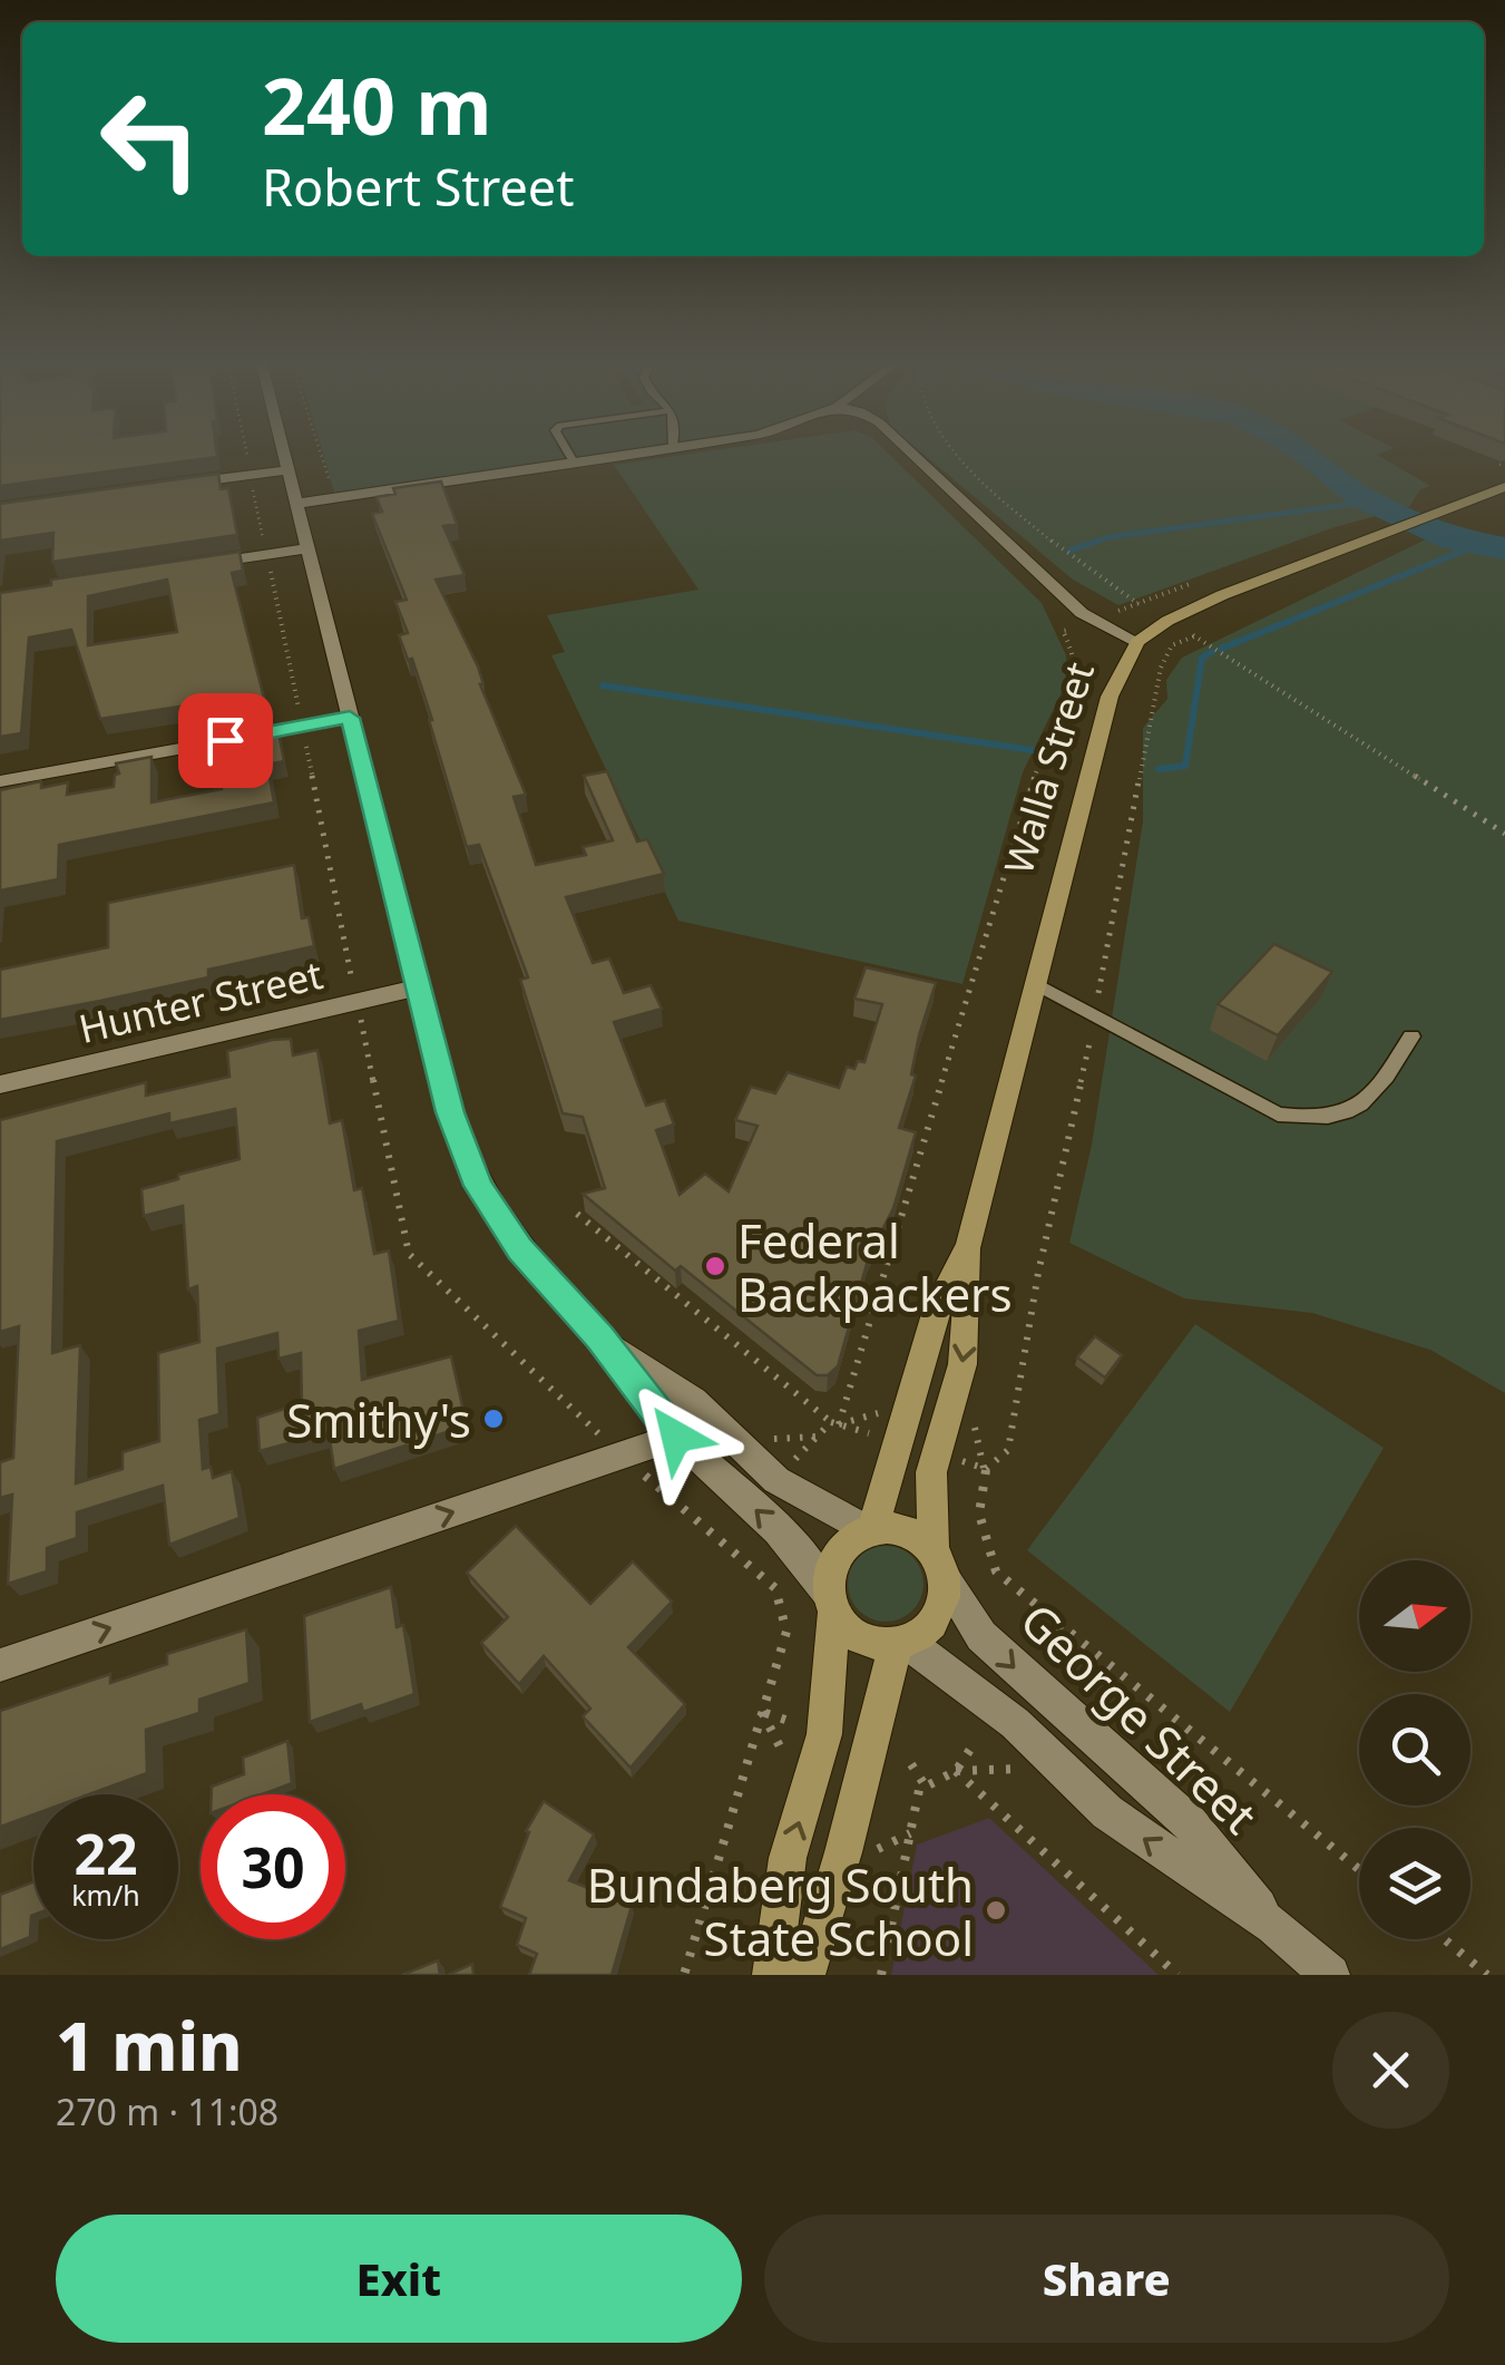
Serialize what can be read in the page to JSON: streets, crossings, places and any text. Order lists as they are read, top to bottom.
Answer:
{
  "streets": {
    "street": ["Walla Street", "Hunter Street", "George Street"]
  },
  "crossings": [
    ["Walla Street", "George Street"]
  ],
  "places": ["Federal Backpackers", "Smithy's", "Bundaberg South State School"],
  "north": "right",
  "page": {
    "turn": ["240 m", "Robert Street"],
    "speed": "22 km/h",
    "limit": "30",
    "heading": ["1 min", "270 m · 11:08"],
    "buttons": ["Exit", "Share"]
  }
}
